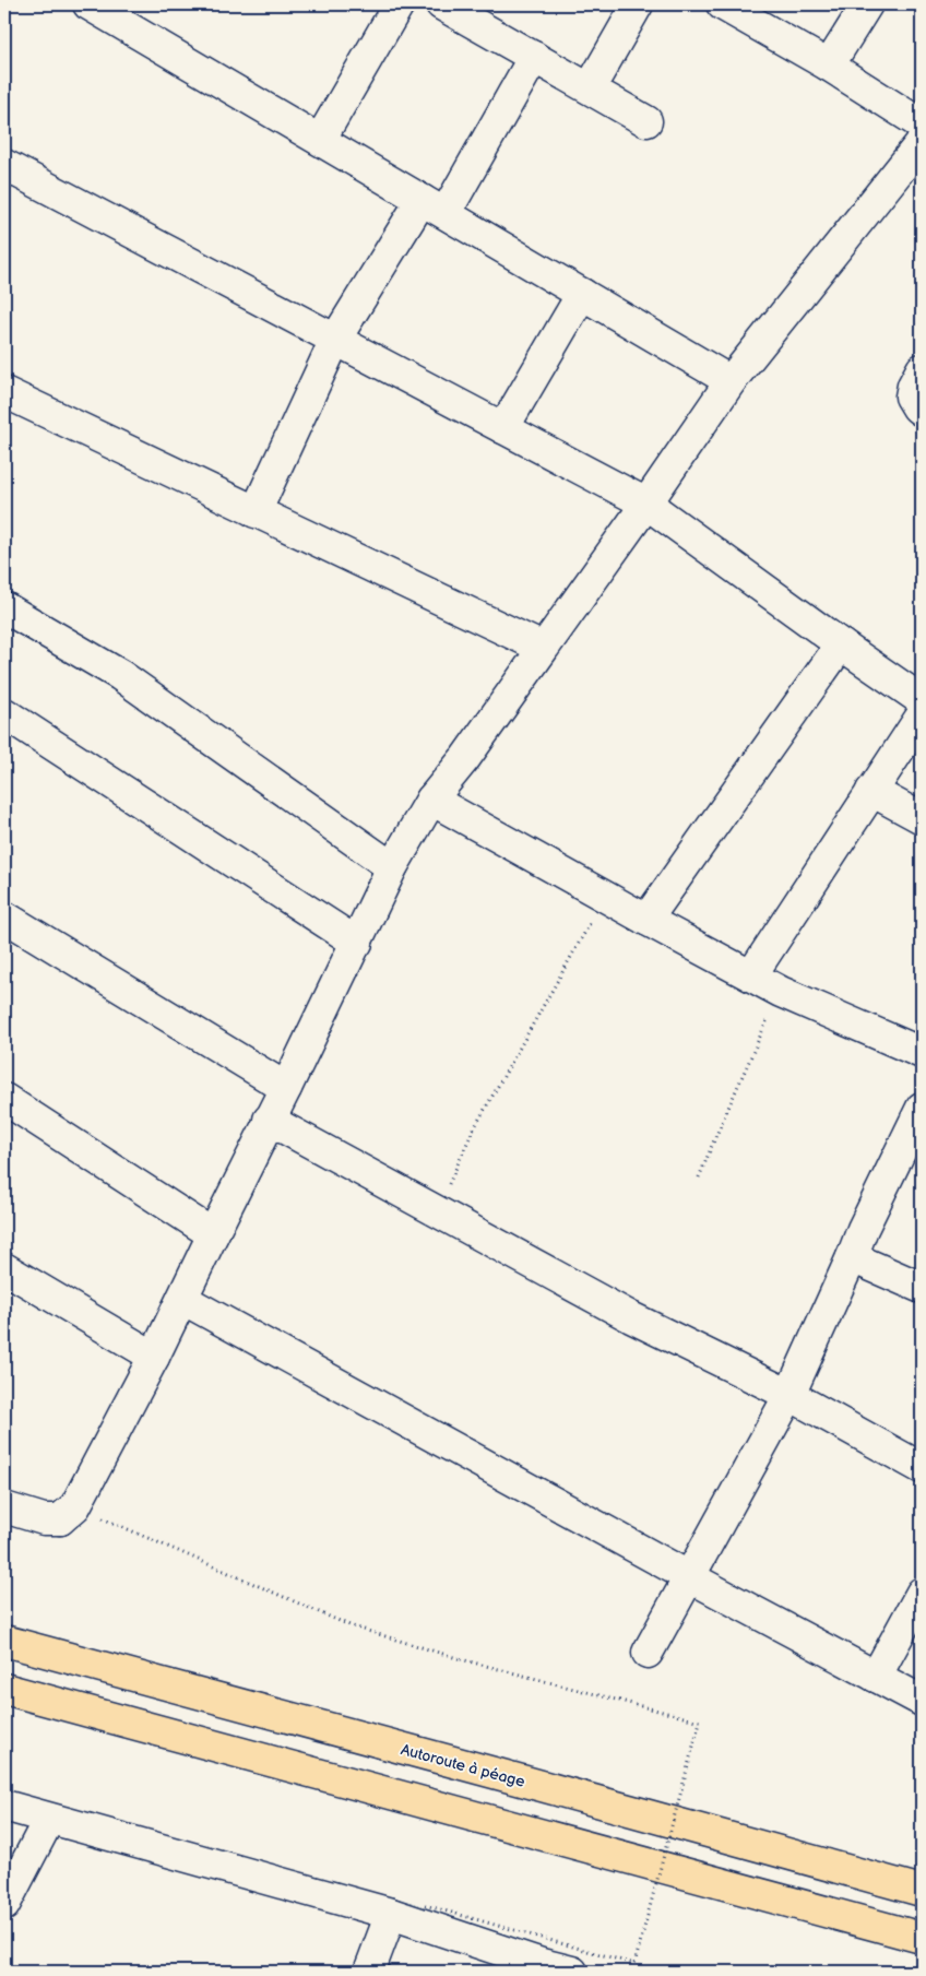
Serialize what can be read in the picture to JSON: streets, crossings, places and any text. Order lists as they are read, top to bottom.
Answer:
{
  "streets": {
    "highway": ["Autoroute à péage"]
  }
}
